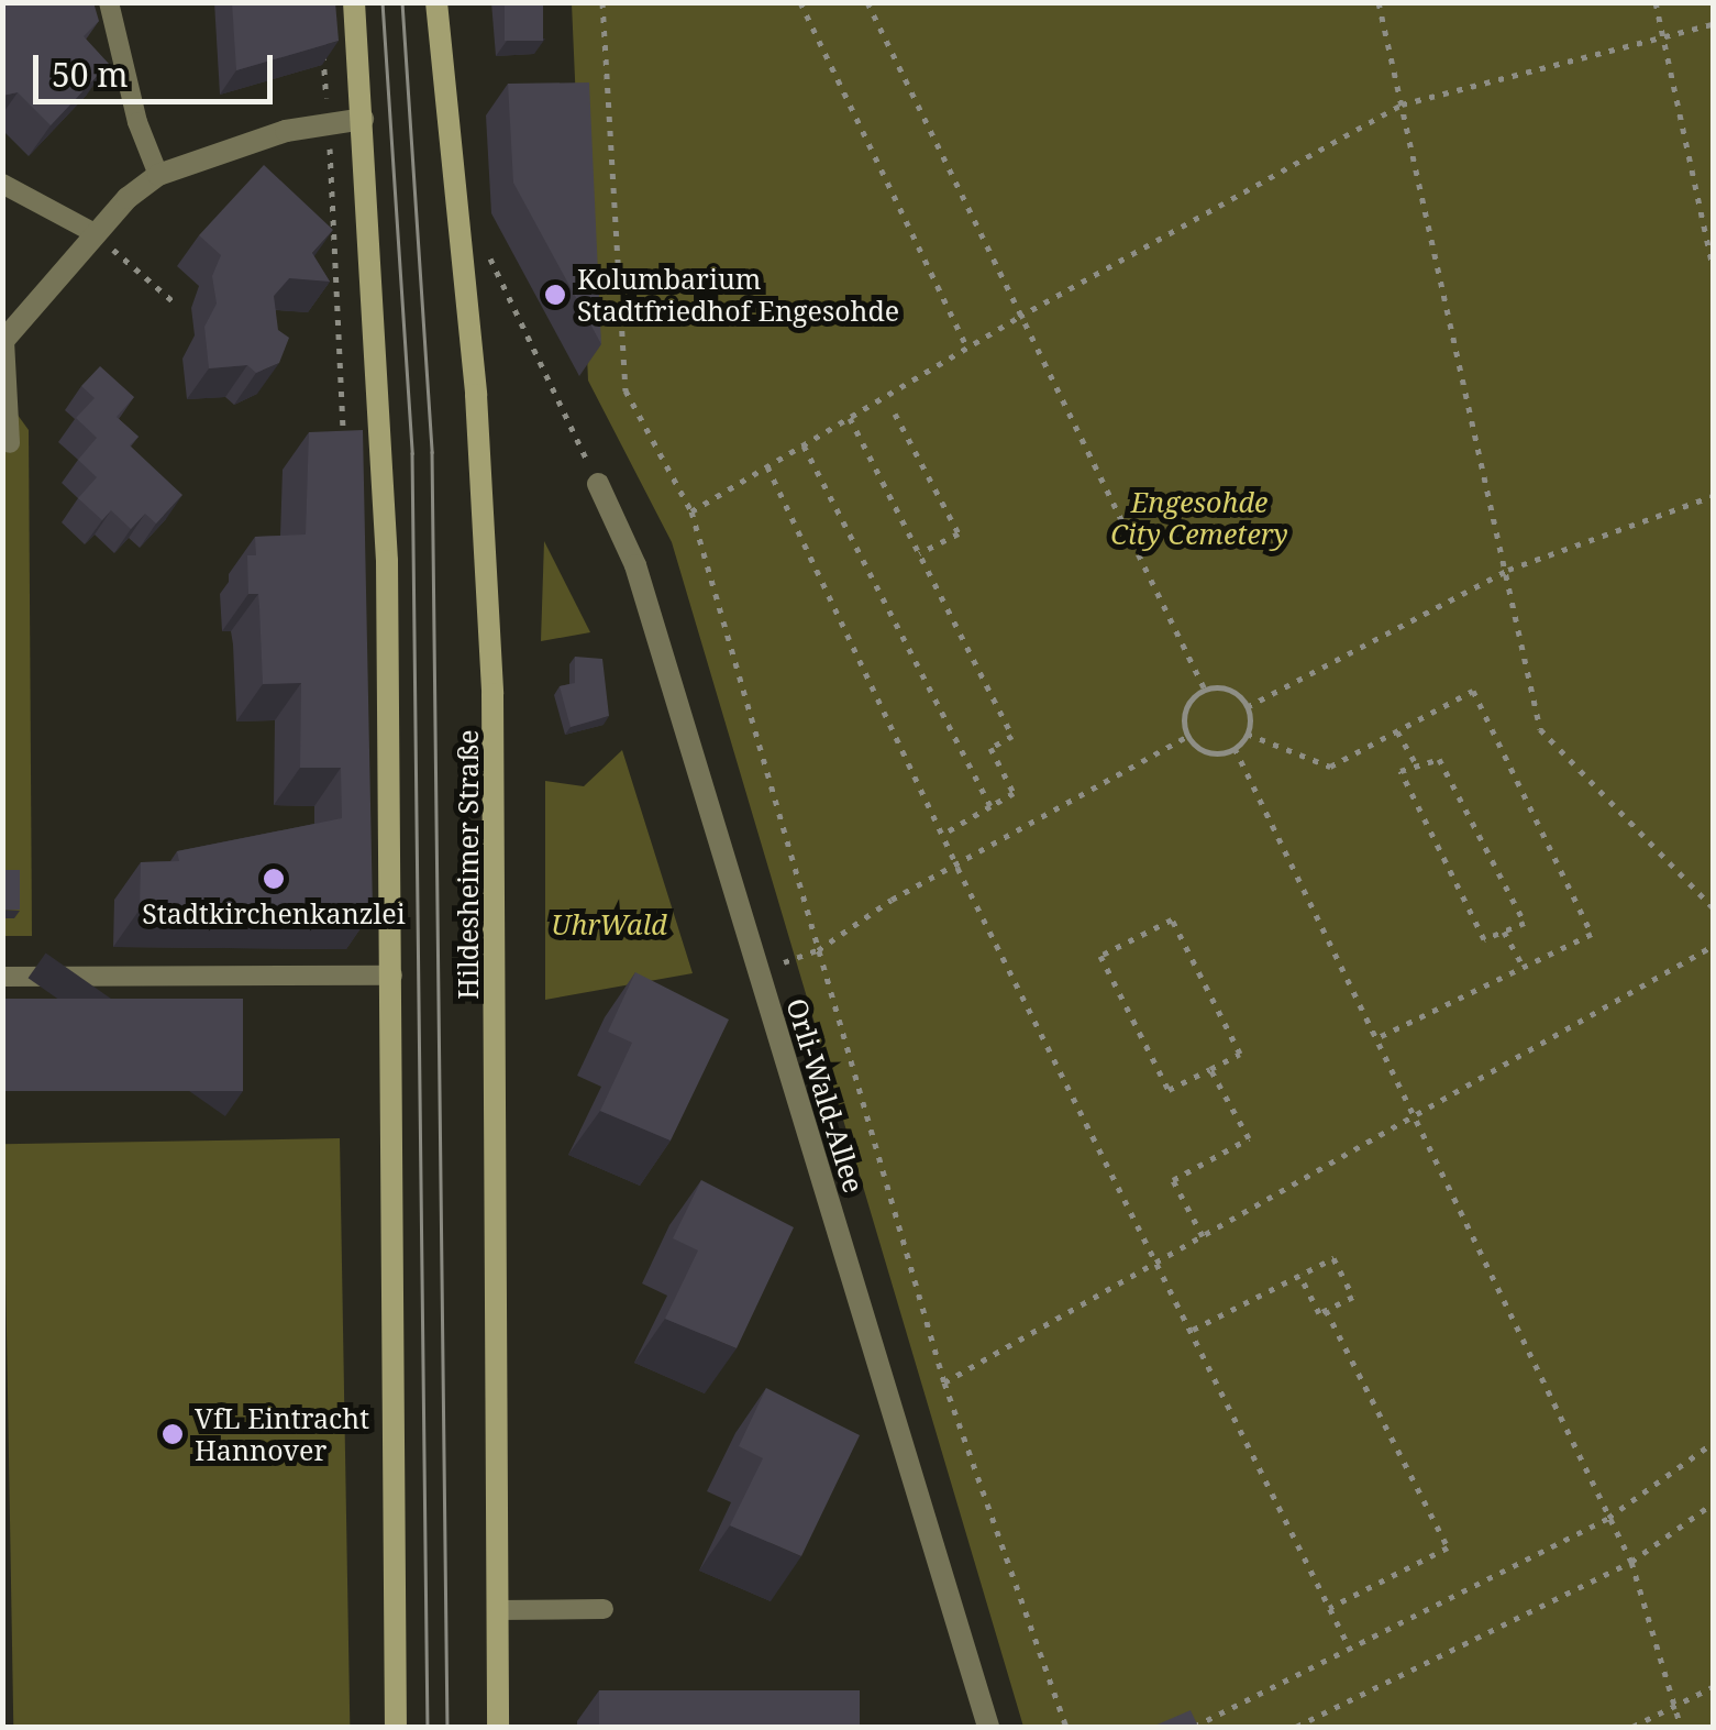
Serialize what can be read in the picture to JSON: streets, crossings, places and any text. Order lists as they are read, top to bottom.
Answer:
{
  "streets": {
    "main road": ["Hildesheimer Straße"],
    "street": ["Orli-Wald-Allee"]
  },
  "parks": ["Engesohde City Cemetery", "UhrWald"],
  "places": ["Kolumbarium Stadtfriedhof Engesohde", "Stadtkirchenkanzlei", "VfL Eintracht Hannover"],
  "scale_bar": "50 m"
}
